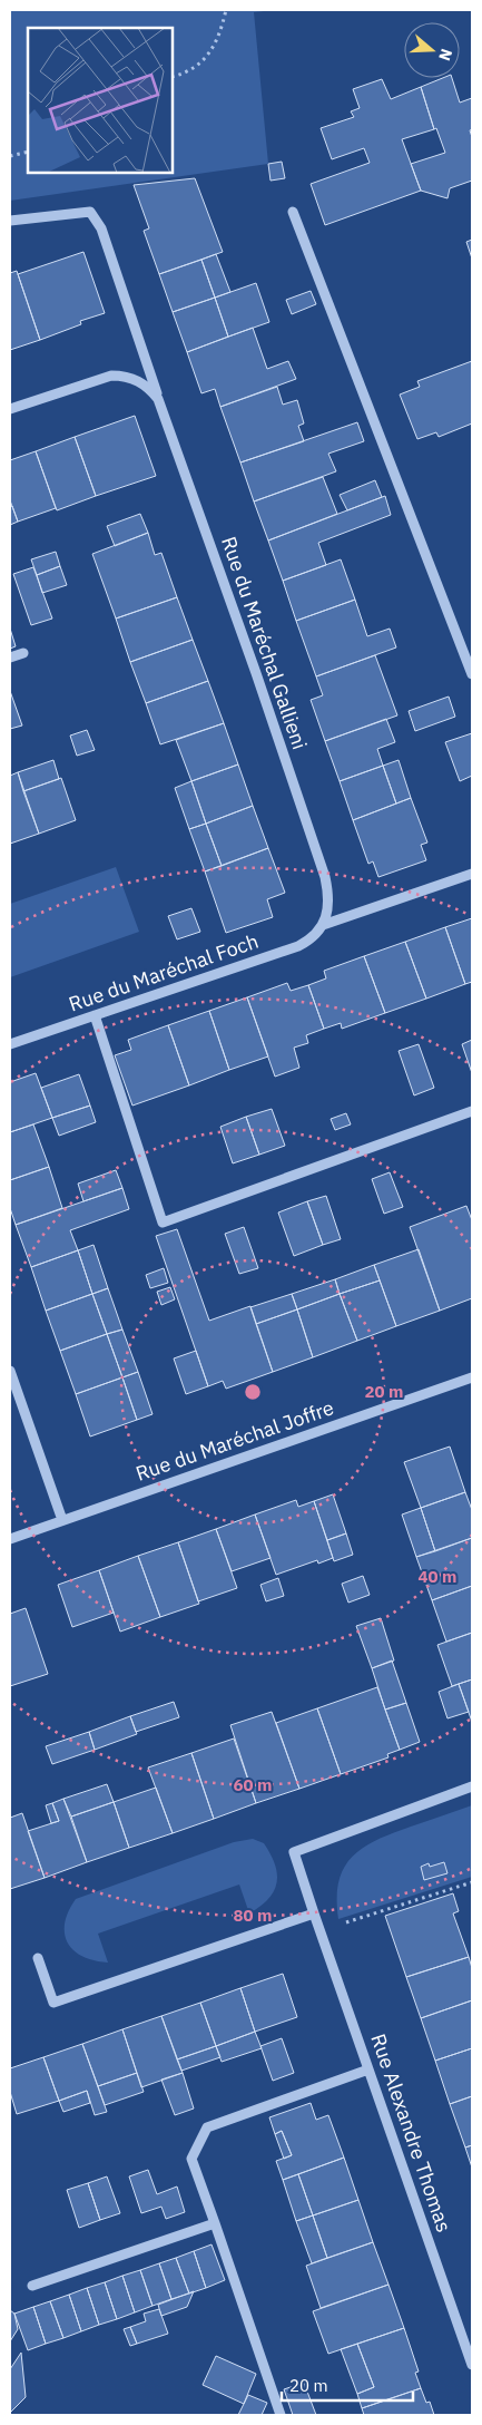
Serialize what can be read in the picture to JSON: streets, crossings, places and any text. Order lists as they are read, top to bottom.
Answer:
{
  "streets": {
    "street": [
      "Rue du Maréchal Gallieni",
      "Rue du Maréchal Foch",
      "Rue du Maréchal Joffre",
      "Rue Alexandre Thomas"
    ]
  },
  "crossings": [
    ["Rue du Maréchal Gallieni", "Rue du Maréchal Foch"]
  ],
  "scale_bar": "20 m",
  "north": "right",
  "rings": [
    "20 m",
    "40 m",
    "60 m",
    "80 m"
  ]
}
